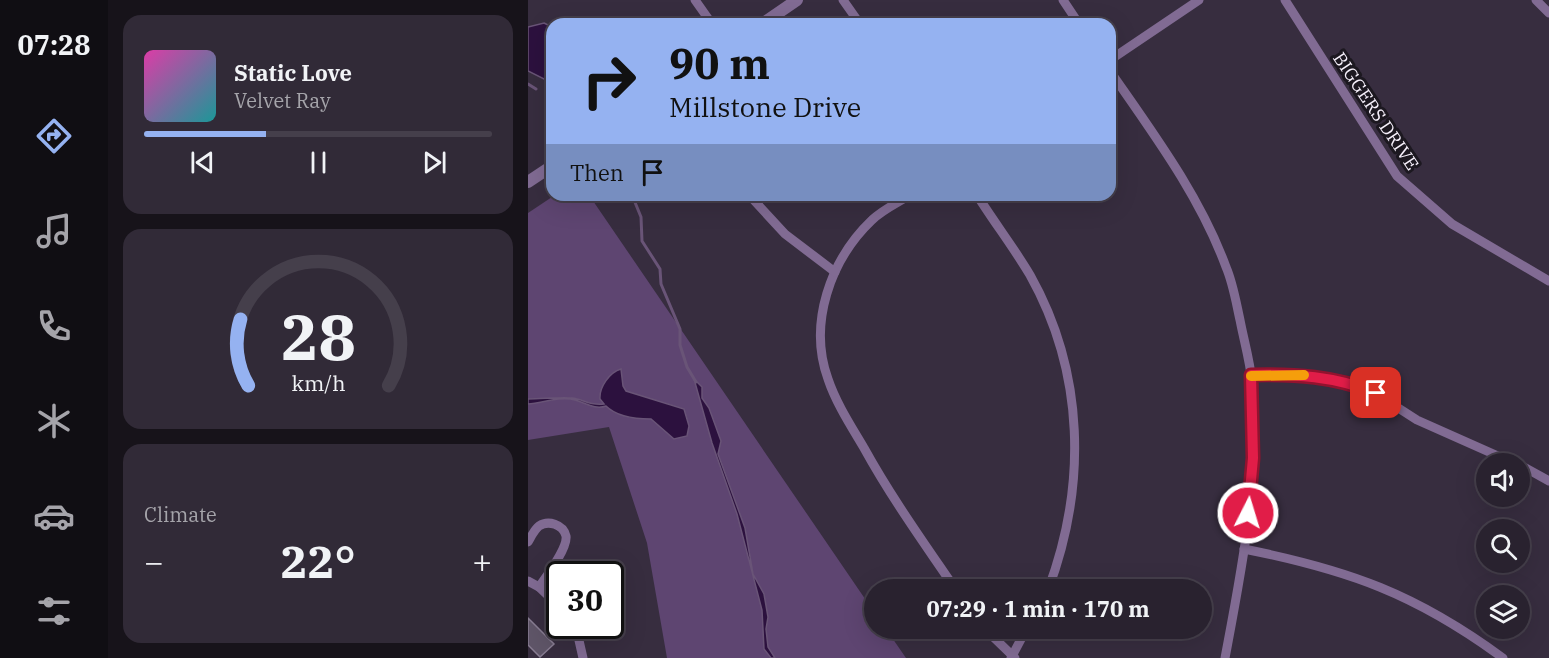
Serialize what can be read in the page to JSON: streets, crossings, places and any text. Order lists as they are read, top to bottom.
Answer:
{
  "streets": {
    "street": ["BIGGERS DRIVE"]
  },
  "page": {
    "tabs": "07:28",
    "turn": ["90 m", "Millstone Drive"],
    "song": ["Static Love", "Velvet Ray"],
    "then": "Then",
    "tile": "Climate",
    "heat": ["−", "22°", "+"],
    "limit": "30",
    "trip": "07:29 · 1 min · 170 m",
    "gauge": ["28", "km/h"]
  }
}
